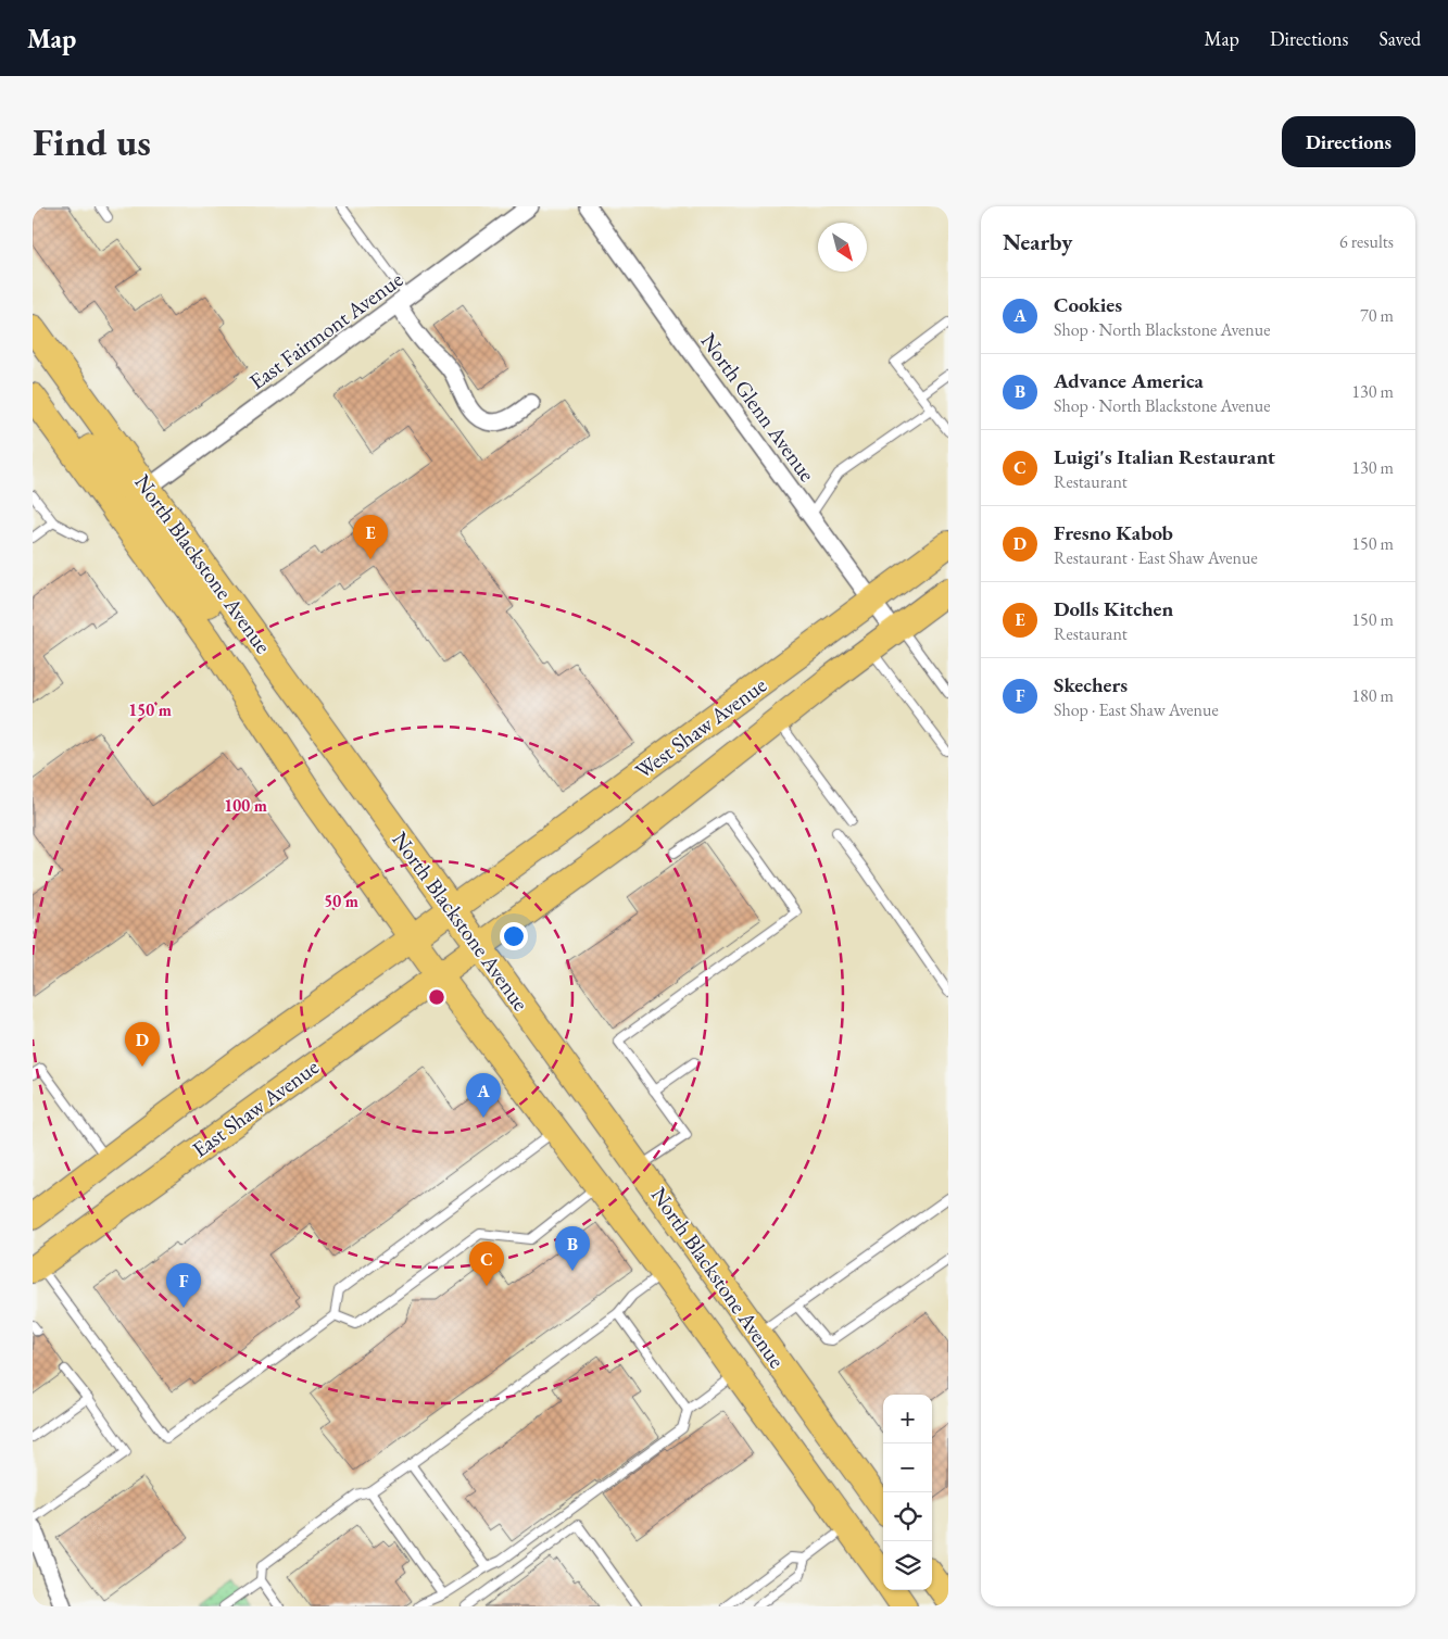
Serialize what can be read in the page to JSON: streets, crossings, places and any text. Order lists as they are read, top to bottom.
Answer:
{
  "streets": {
    "main road": ["North Blackstone Avenue", "West Shaw Avenue", "East Shaw Avenue"],
    "street": ["East Fairmont Avenue", "North Glenn Avenue"]
  },
  "crossings": [
    ["East Fairmont Avenue", "North Blackstone Avenue"],
    ["North Glenn Avenue", "West Shaw Avenue"],
    ["North Blackstone Avenue", "West Shaw Avenue"],
    ["North Blackstone Avenue", "East Shaw Avenue"],
    ["West Shaw Avenue", "East Shaw Avenue"]
  ],
  "north": "bottom right",
  "page": {
    "header": "Map",
    "nav": ["Map", "Directions", "Saved"],
    "buttons": "Directions",
    "title": "Find us",
    "heading": ["Nearby", "6 results"],
    "list": [
      {
        "mark": "A",
        "name": "Cookies",
        "note": "Shop · North Blackstone Avenue",
        "value": "70 m"
      },
      {
        "mark": "B",
        "name": "Advance America",
        "note": "Shop · North Blackstone Avenue",
        "value": "130 m"
      },
      {
        "mark": "C",
        "name": "Luigi's Italian Restaurant",
        "note": "Restaurant",
        "value": "130 m"
      },
      {
        "mark": "D",
        "name": "Fresno Kabob",
        "note": "Restaurant · East Shaw Avenue",
        "value": "150 m"
      },
      {
        "mark": "E",
        "name": "Dolls Kitchen",
        "note": "Restaurant",
        "value": "150 m"
      },
      {
        "mark": "F",
        "name": "Skechers",
        "note": "Shop · East Shaw Avenue",
        "value": "180 m"
      }
    ],
    "pins": [
      "E",
      "D",
      "A",
      "B",
      "C",
      "F"
    ],
    "map_buttons": ["+", "−"]
  },
  "rings": ["150 m", "100 m", "50 m"]
}
